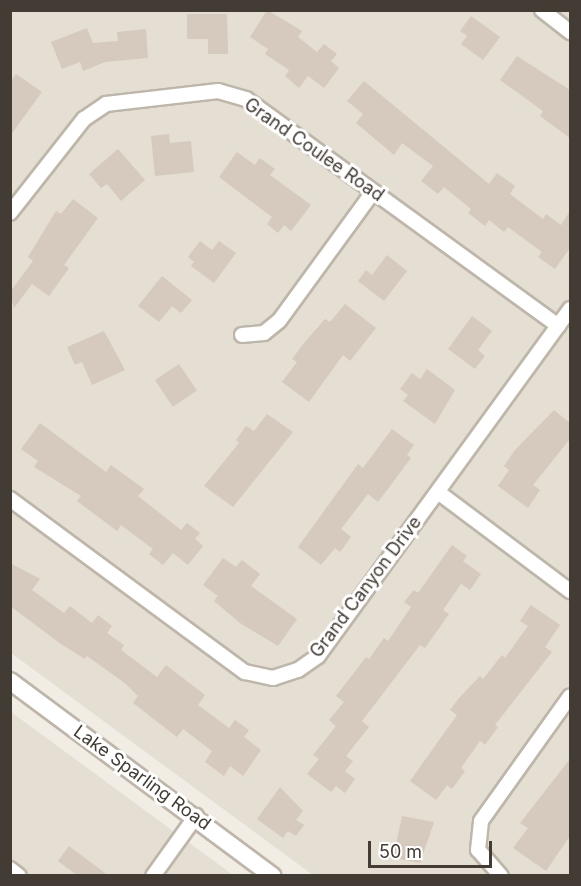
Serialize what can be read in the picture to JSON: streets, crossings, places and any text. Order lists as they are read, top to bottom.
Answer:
{
  "streets": {
    "street": ["Grand Coulee Road", "Grand Canyon Drive", "Lake Sparling Road"]
  },
  "crossings": [
    ["Grand Coulee Road", "Grand Canyon Drive"]
  ],
  "scale_bar": "50 m"
}
